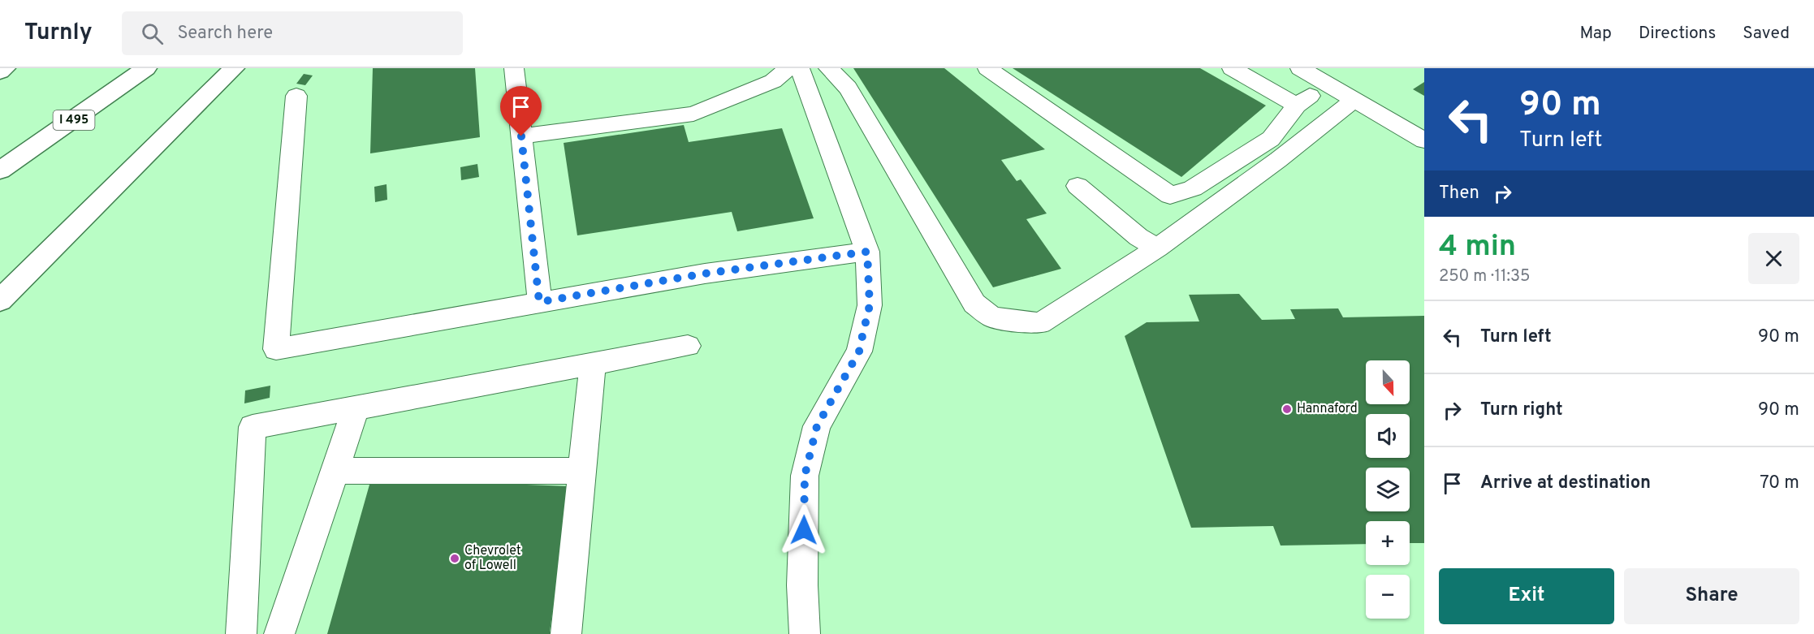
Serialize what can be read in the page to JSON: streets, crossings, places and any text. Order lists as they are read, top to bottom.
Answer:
{
  "streets": {
    "highway": ["I 495"]
  },
  "places": ["Hannaford", "Chevrolet of Lowell"],
  "north": "bottom",
  "page": {
    "header": "Turnly",
    "search": "Search here",
    "nav": ["Map", "Directions", "Saved"],
    "turn": ["90 m", "Turn left"],
    "then": "Then",
    "heading": ["4 min", "250 m · 11:35"],
    "list": [
      {
        "name": "Turn left",
        "value": "90 m"
      },
      {
        "name": "Turn right",
        "value": "90 m"
      },
      {
        "name": "Arrive at destination",
        "value": "70 m"
      }
    ],
    "map_buttons": ["+", "−"],
    "buttons": ["Exit", "Share"]
  }
}
